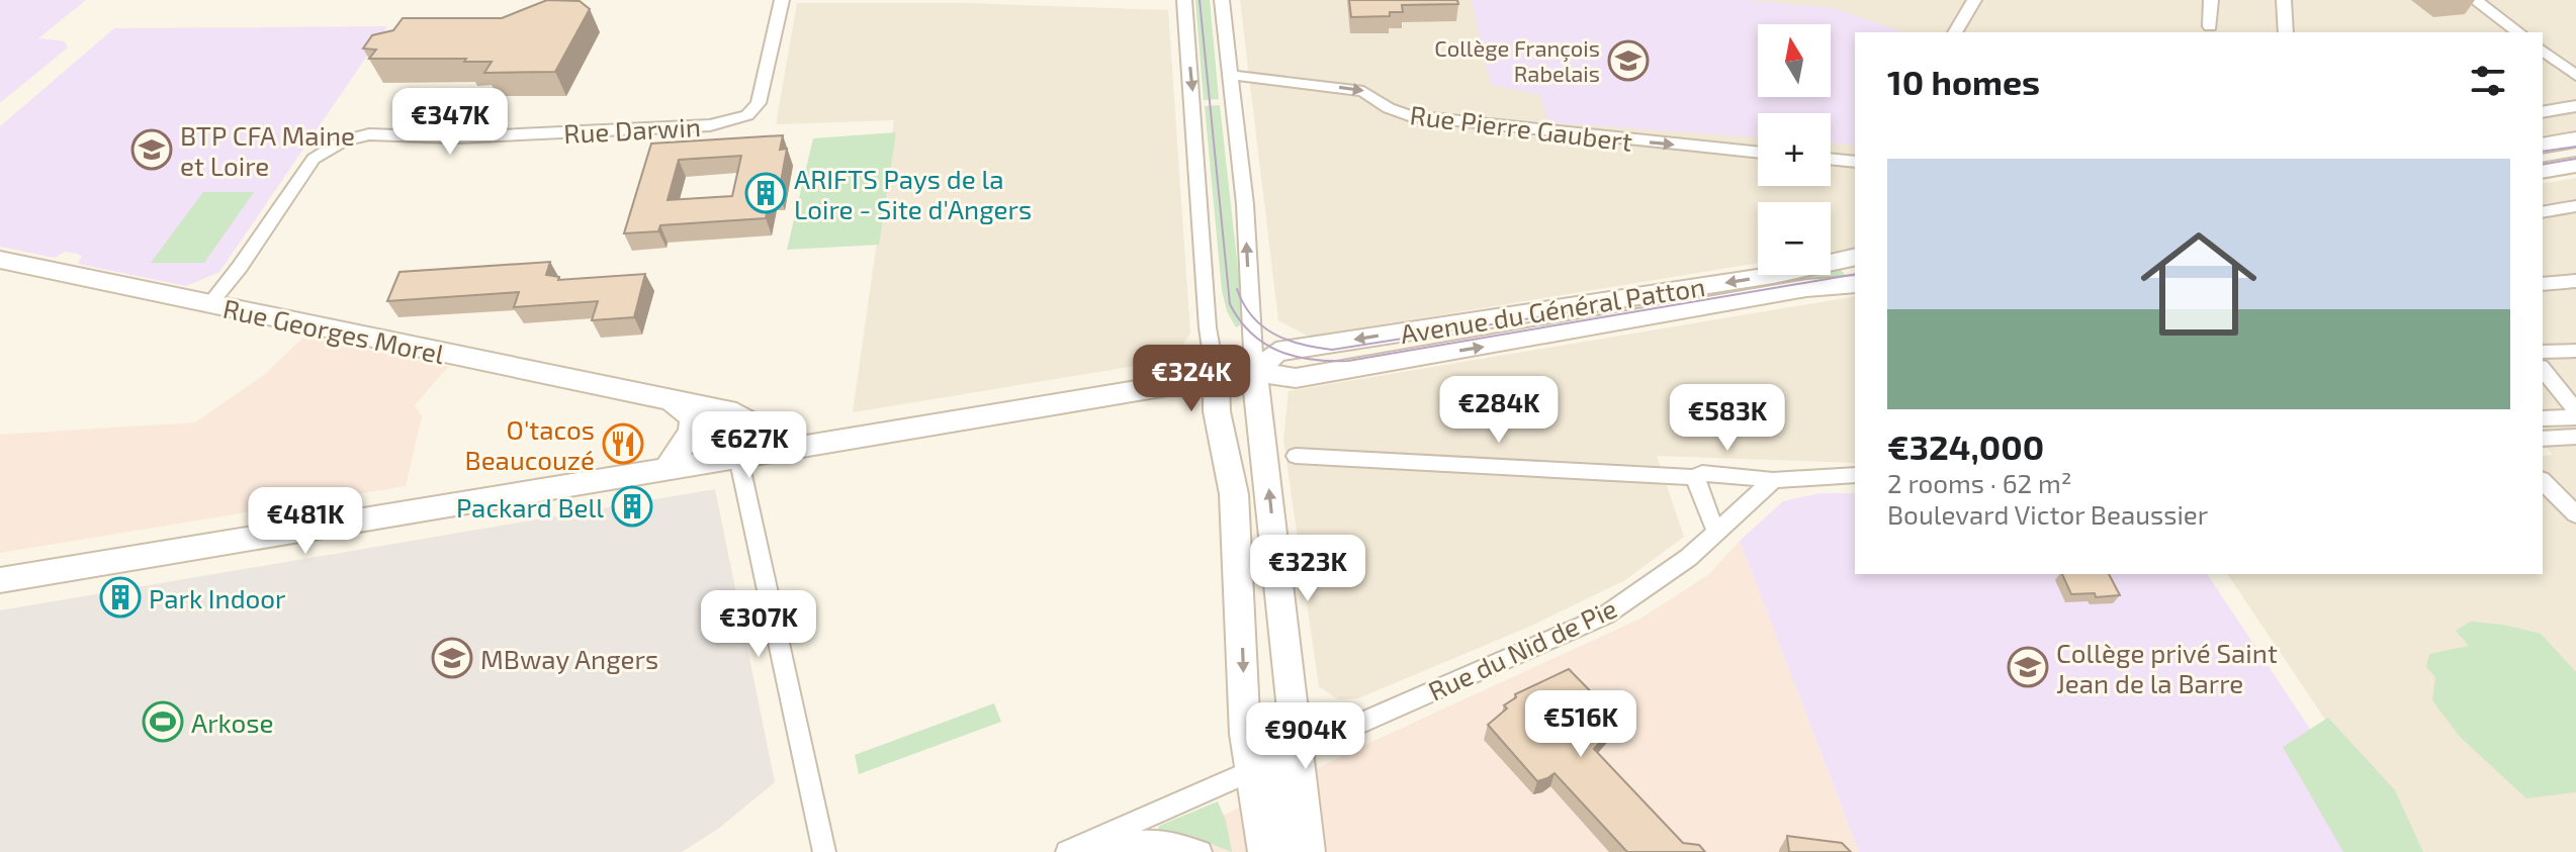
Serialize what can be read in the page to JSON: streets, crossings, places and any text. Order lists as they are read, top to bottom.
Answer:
{
  "streets": {
    "street": [
      "Rue Pierre Gaubert",
      "Rue Darwin",
      "Avenue du Général Patton",
      "Rue Georges Morel",
      "Rue du Nid de Pie"
    ]
  },
  "crossings": [
    ["Rue Darwin", "Rue Georges Morel"],
    ["Avenue du Général Patton", "Rue Georges Morel"]
  ],
  "one_way": ["Rue Pierre Gaubert"],
  "places": {
    "school or university": [
      "Collège François Rabelais",
      "BTP CFA Maine et Loire",
      "MBway Angers",
      "Collège privé Saint Jean de la Barre"
    ],
    "building": ["ARIFTS Pays de la Loire - Site d'Angers", "Packard Bell", "Park Indoor"],
    "restaurant": ["O'tacos Beaucouzé"],
    "sports": ["Arkose"]
  },
  "north": "top",
  "page": {
    "map_buttons": ["+", "−"],
    "heading": "10 homes",
    "price": [
      "€347K",
      "€324K",
      "€284K",
      "€583K",
      "€627K",
      "€481K",
      "€323K",
      "€307K",
      "€516K",
      "€904K"
    ],
    "list": [
      {
        "name": "€324,000",
        "note": "2 rooms · 62 m² · Boulevard Victor Beaussier"
      }
    ]
  }
}
